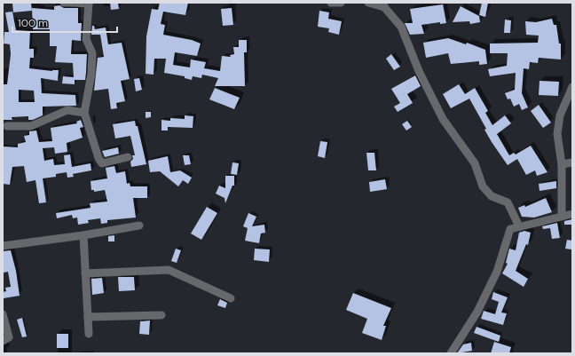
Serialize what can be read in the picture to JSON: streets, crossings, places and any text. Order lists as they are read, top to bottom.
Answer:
{
  "scale_bar": "100 m"
}
